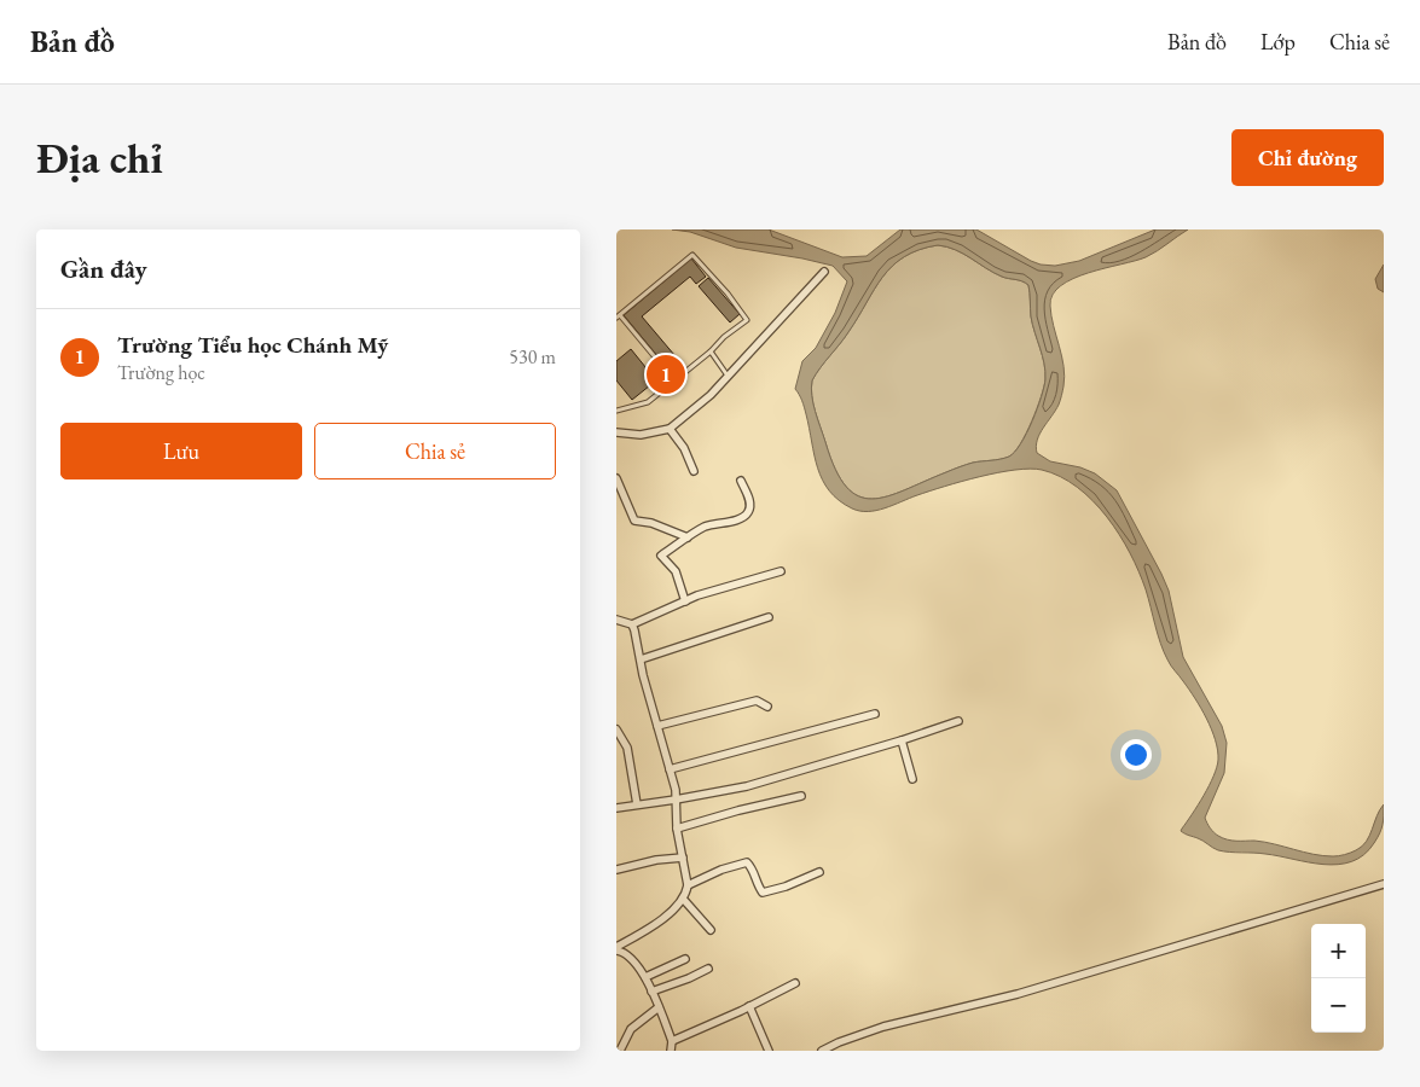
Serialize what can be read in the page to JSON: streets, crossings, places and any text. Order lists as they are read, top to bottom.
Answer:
{
  "page": {
    "header": "Bản đồ",
    "nav": ["Bản đồ", "Lớp", "Chia sẻ"],
    "buttons": [
      "Chỉ đường",
      ["Lưu", "Chia sẻ"]
    ],
    "title": "Địa chỉ",
    "heading": "Gần đây",
    "list": [
      {
        "mark": "1",
        "name": "Trường Tiểu học Chánh Mỹ",
        "note": "Trường học",
        "value": "530 m"
      }
    ],
    "pins": "1",
    "map_buttons": ["+", "−"]
  }
}
